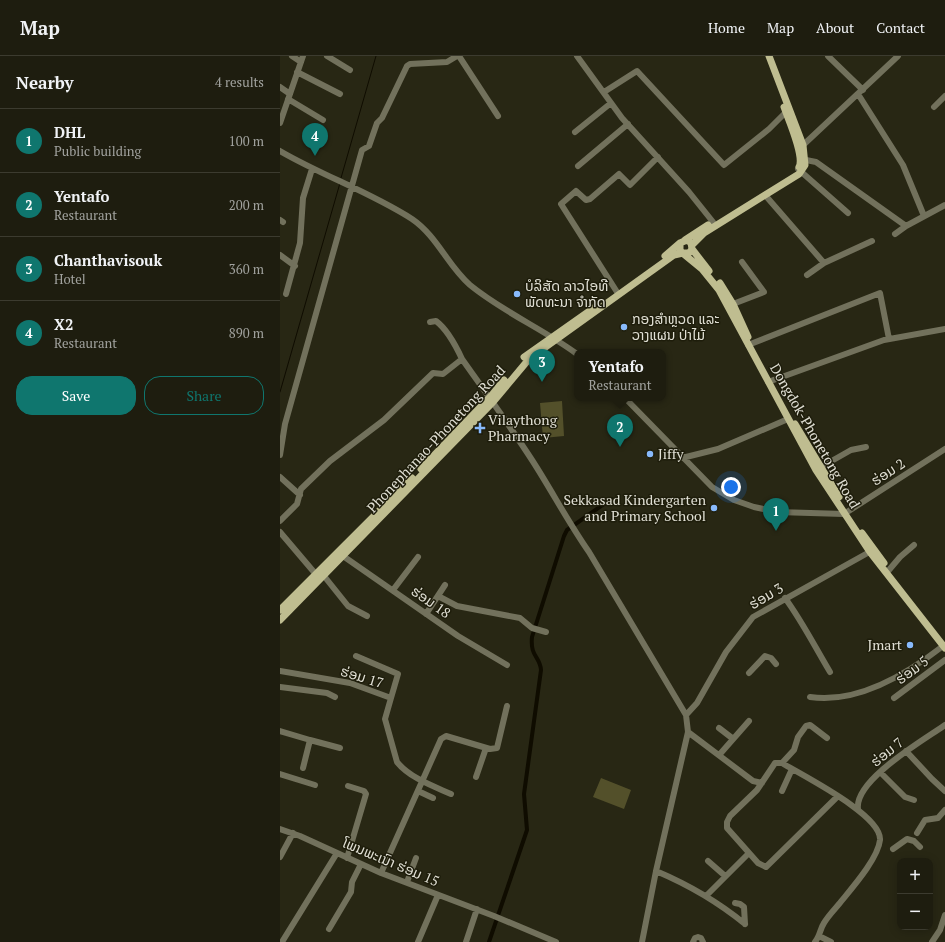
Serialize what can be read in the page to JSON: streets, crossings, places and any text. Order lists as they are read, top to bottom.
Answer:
{
  "streets": {
    "main road": ["Dongdok-Phonetong Road", "Phonephanao-Phonetong Road"],
    "street": [
      "ຮ່ອມ 2",
      "ຮ່ອມ 3",
      "ຮ່ອມ 18",
      "ຮ່ອມ 5",
      "ຮ່ອມ 17",
      "ຮ່ອມ 7",
      "ໂພນພະເນົາ ຮ່ອມ 15"
    ]
  },
  "crossings": [
    ["Dongdok-Phonetong Road", "ຮ່ອມ 2"],
    ["Dongdok-Phonetong Road", "ຮ່ອມ 3"],
    ["Phonephanao-Phonetong Road", "ຮ່ອມ 18"]
  ],
  "places": {
    "other": [
      "ບໍລິສັດ ລາວໄອທີ ພັດທະນາ ຈຳກັດ",
      "ກອງສໍາຫຼວດ ແລະ ວາງແຜນ ປ່າໄມ້",
      "Jiffy",
      "Sekkasad Kindergarten and Primary School",
      "Jmart"
    ],
    "health": ["Vilaythong Pharmacy"]
  },
  "page": {
    "header": "Map",
    "nav": [
      "Home",
      "Map",
      "About",
      "Contact"
    ],
    "heading": ["Nearby", "4 results"],
    "list": [
      {
        "mark": "1",
        "name": "DHL",
        "note": "Public building",
        "value": "100 m"
      },
      {
        "mark": "2",
        "name": "Yentafo",
        "note": "Restaurant",
        "value": "200 m"
      },
      {
        "mark": "3",
        "name": "Chanthavisouk",
        "note": "Hotel",
        "value": "360 m"
      },
      {
        "mark": "4",
        "name": "X2",
        "note": "Restaurant",
        "value": "890 m"
      }
    ],
    "pins": [
      "4",
      "3",
      "2",
      "1"
    ],
    "popup": ["Yentafo", "Restaurant"],
    "buttons": ["Save", "Share"],
    "map_buttons": ["+", "−"]
  }
}
